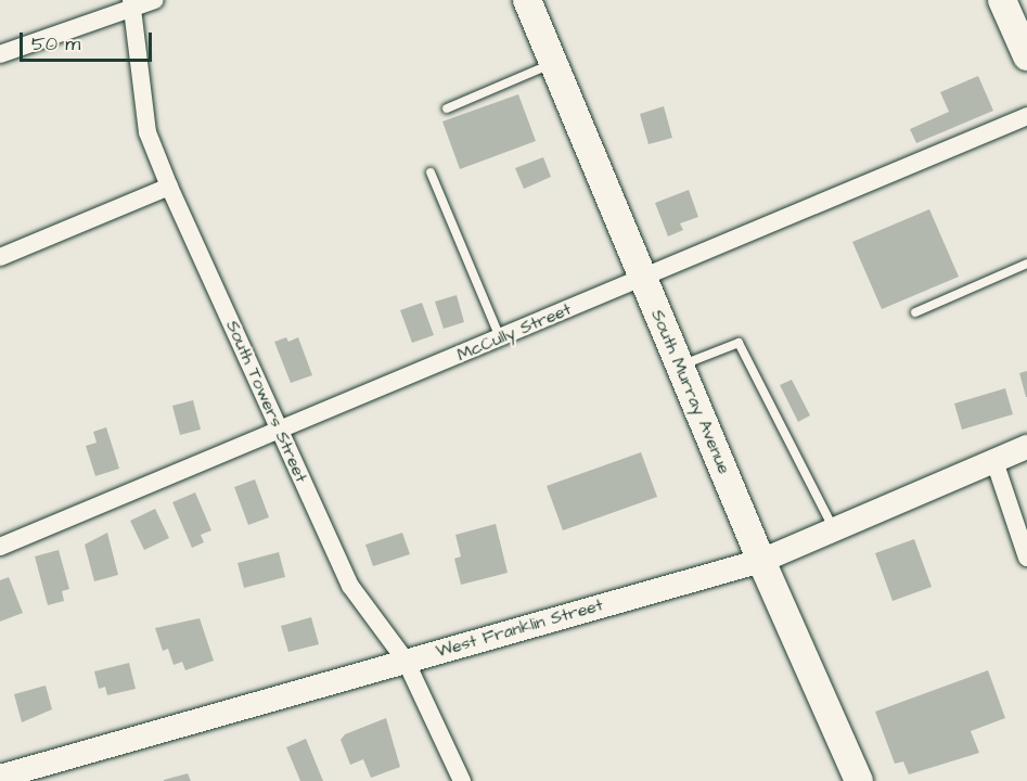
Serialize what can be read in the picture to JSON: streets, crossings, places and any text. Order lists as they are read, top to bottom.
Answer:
{
  "streets": {
    "main road": ["South Murray Avenue"],
    "street": ["McCully Street", "South Towers Street", "West Franklin Street"]
  },
  "crossings": [
    ["McCully Street", "South Murray Avenue"],
    ["McCully Street", "South Towers Street"],
    ["South Murray Avenue", "West Franklin Street"],
    ["South Towers Street", "West Franklin Street"]
  ],
  "scale_bar": "50 m"
}
